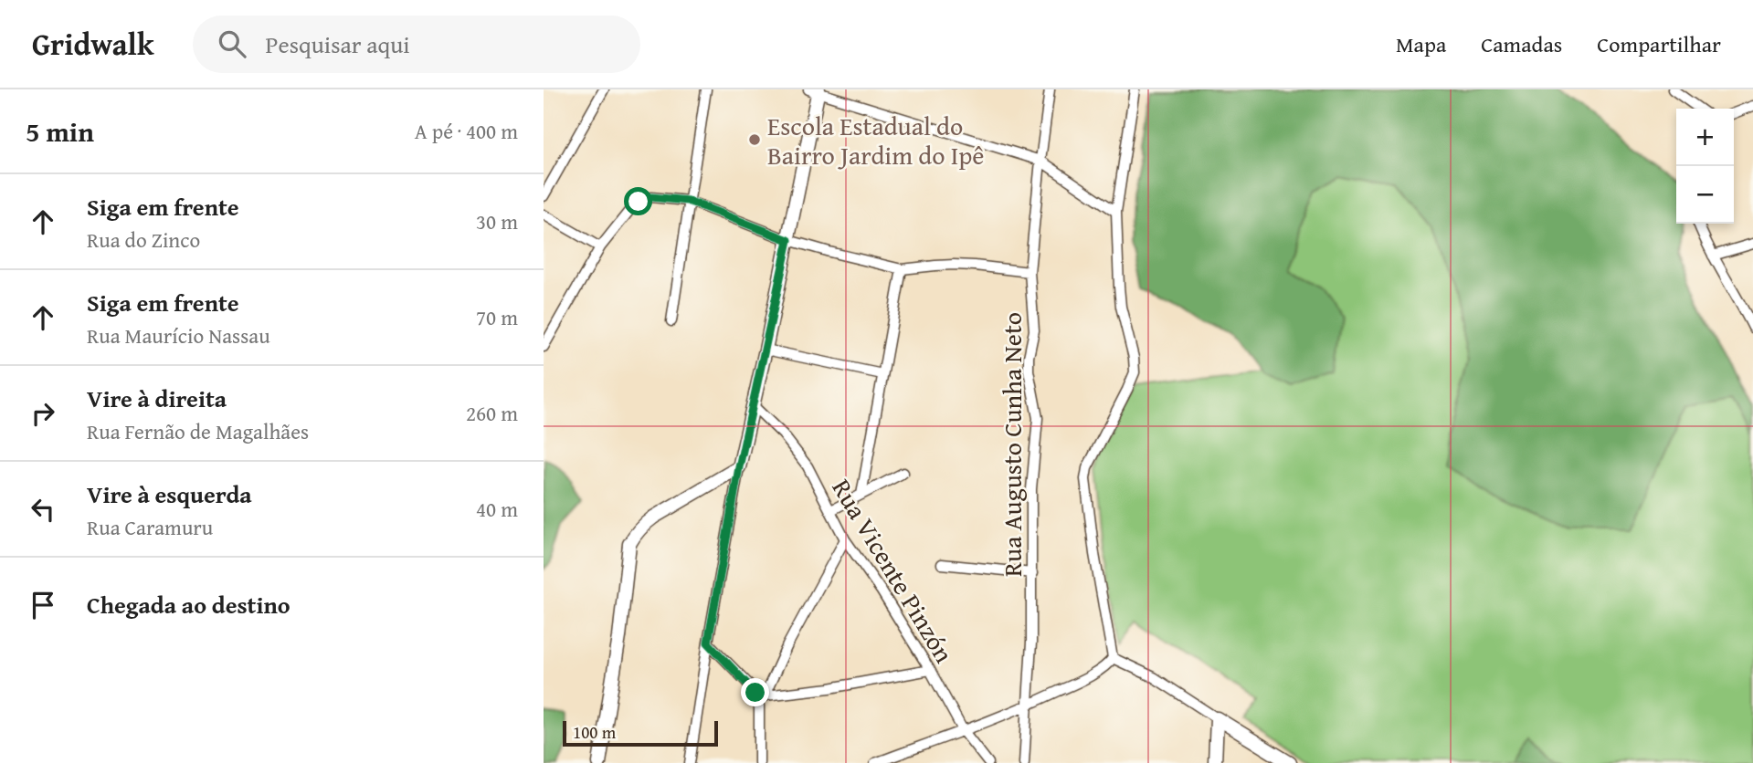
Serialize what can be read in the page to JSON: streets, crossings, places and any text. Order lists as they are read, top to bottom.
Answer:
{
  "streets": {
    "street": ["Rua Augusto Cunha Neto", "Rua Vicente Pinzón"]
  },
  "places": ["Escola Estadual do Bairro Jardim do Ipê"],
  "scale_bar": "100 m",
  "page": {
    "header": "Gridwalk",
    "search": "Pesquisar aqui",
    "nav": ["Mapa", "Camadas", "Compartilhar"],
    "heading": ["5 min", "A pé · 400 m"],
    "map_buttons": ["+", "−"],
    "list": [
      ["Siga em frente", "Rua do Zinco", "30 m"],
      ["Siga em frente", "Rua Maurício Nassau", "70 m"],
      ["Vire à direita", "Rua Fernão de Magalhães", "260 m"],
      ["Vire à esquerda", "Rua Caramuru", "40 m"],
      "Chegada ao destino"
    ],
    "scale": "100 m"
  }
}
